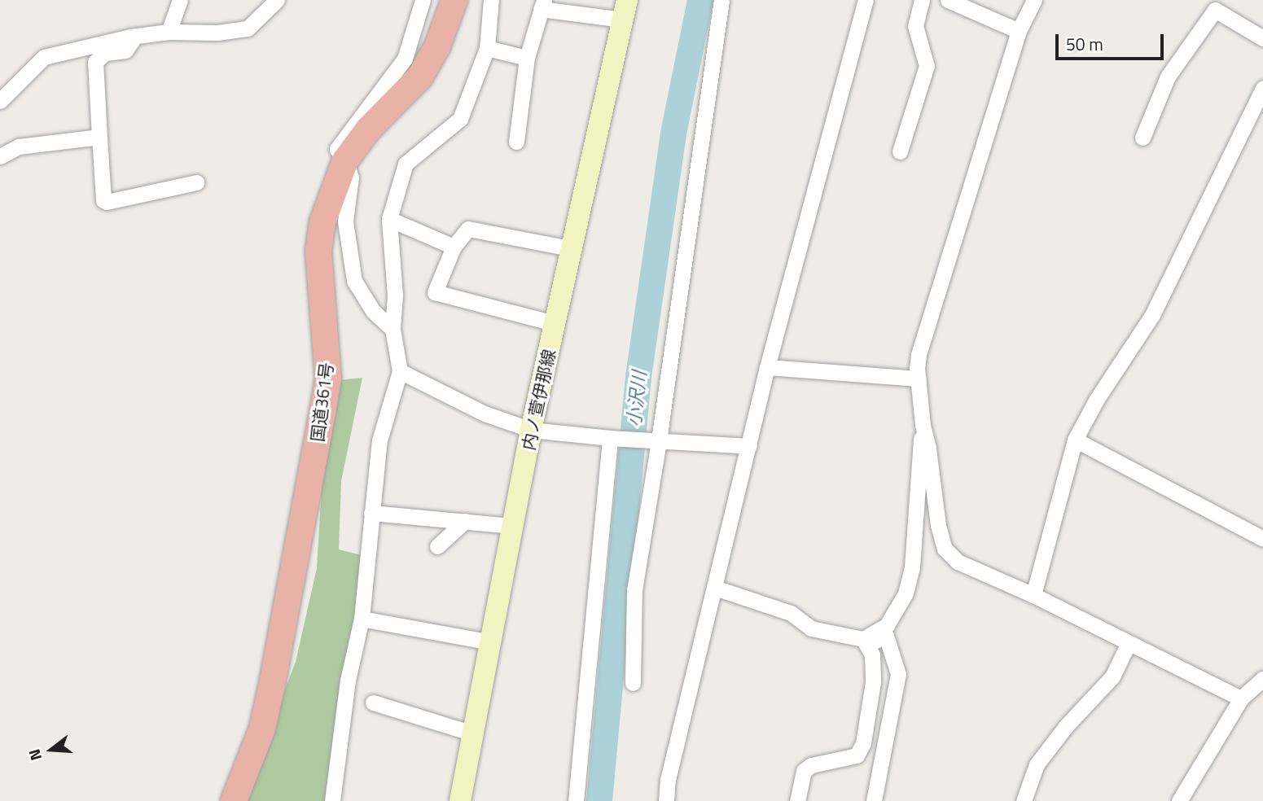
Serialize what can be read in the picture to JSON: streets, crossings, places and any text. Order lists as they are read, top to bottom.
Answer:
{
  "streets": {
    "highway": ["国道361号"],
    "main road": ["内ノ萱伊那線"]
  },
  "water": ["小沢川"],
  "scale_bar": "50 m",
  "north": "left"
}
